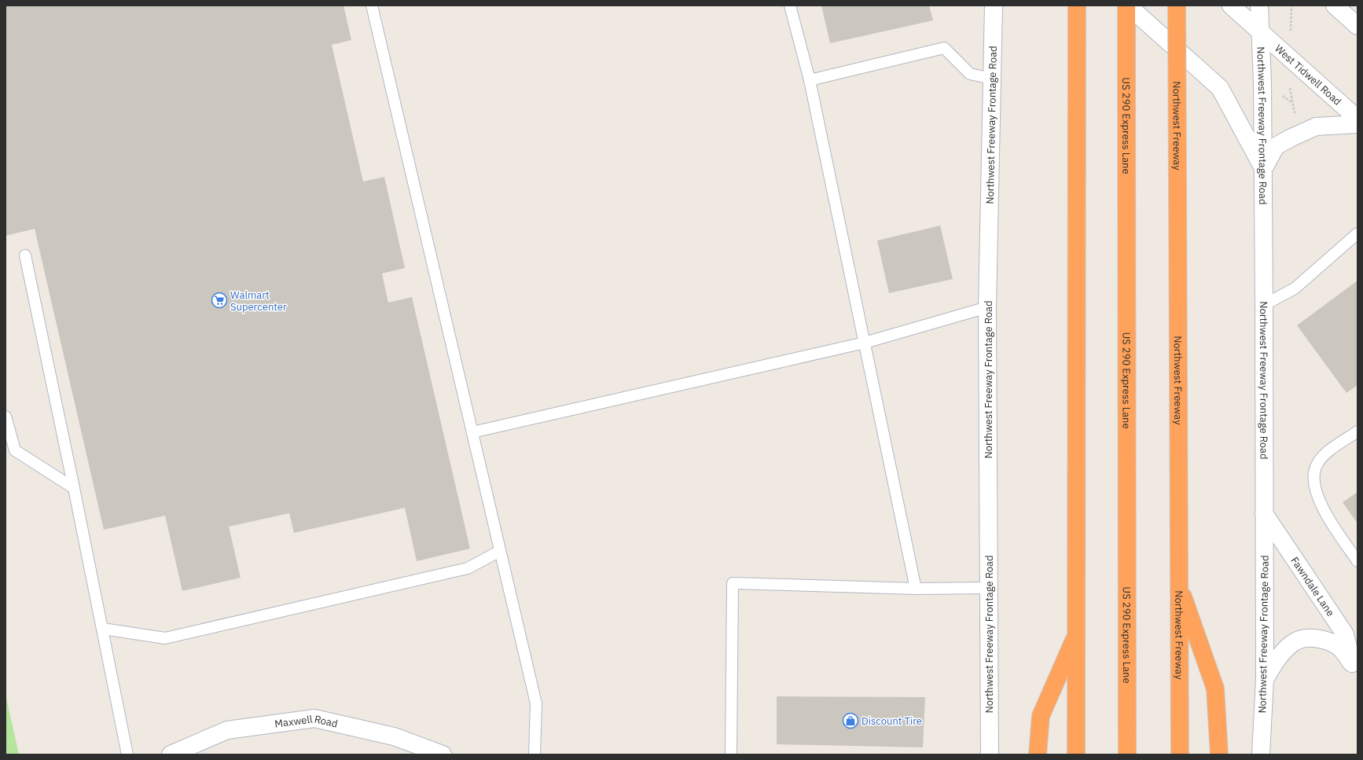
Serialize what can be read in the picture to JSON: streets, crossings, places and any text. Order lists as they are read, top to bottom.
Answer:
{
  "streets": {
    "highway": ["US 290 Express Lane", "Northwest Freeway"],
    "main road": [
      "West Tidwell Road",
      "Northwest Freeway Frontage Road",
      "Fawndale Lane",
      "Maxwell Road"
    ]
  },
  "crossings": [
    ["West Tidwell Road", "Northwest Freeway Frontage Road"],
    ["Northwest Freeway Frontage Road", "Fawndale Lane"]
  ],
  "places": {
    "supermarket": ["Walmart Supercenter"],
    "shop": ["Discount Tire"]
  }
}
